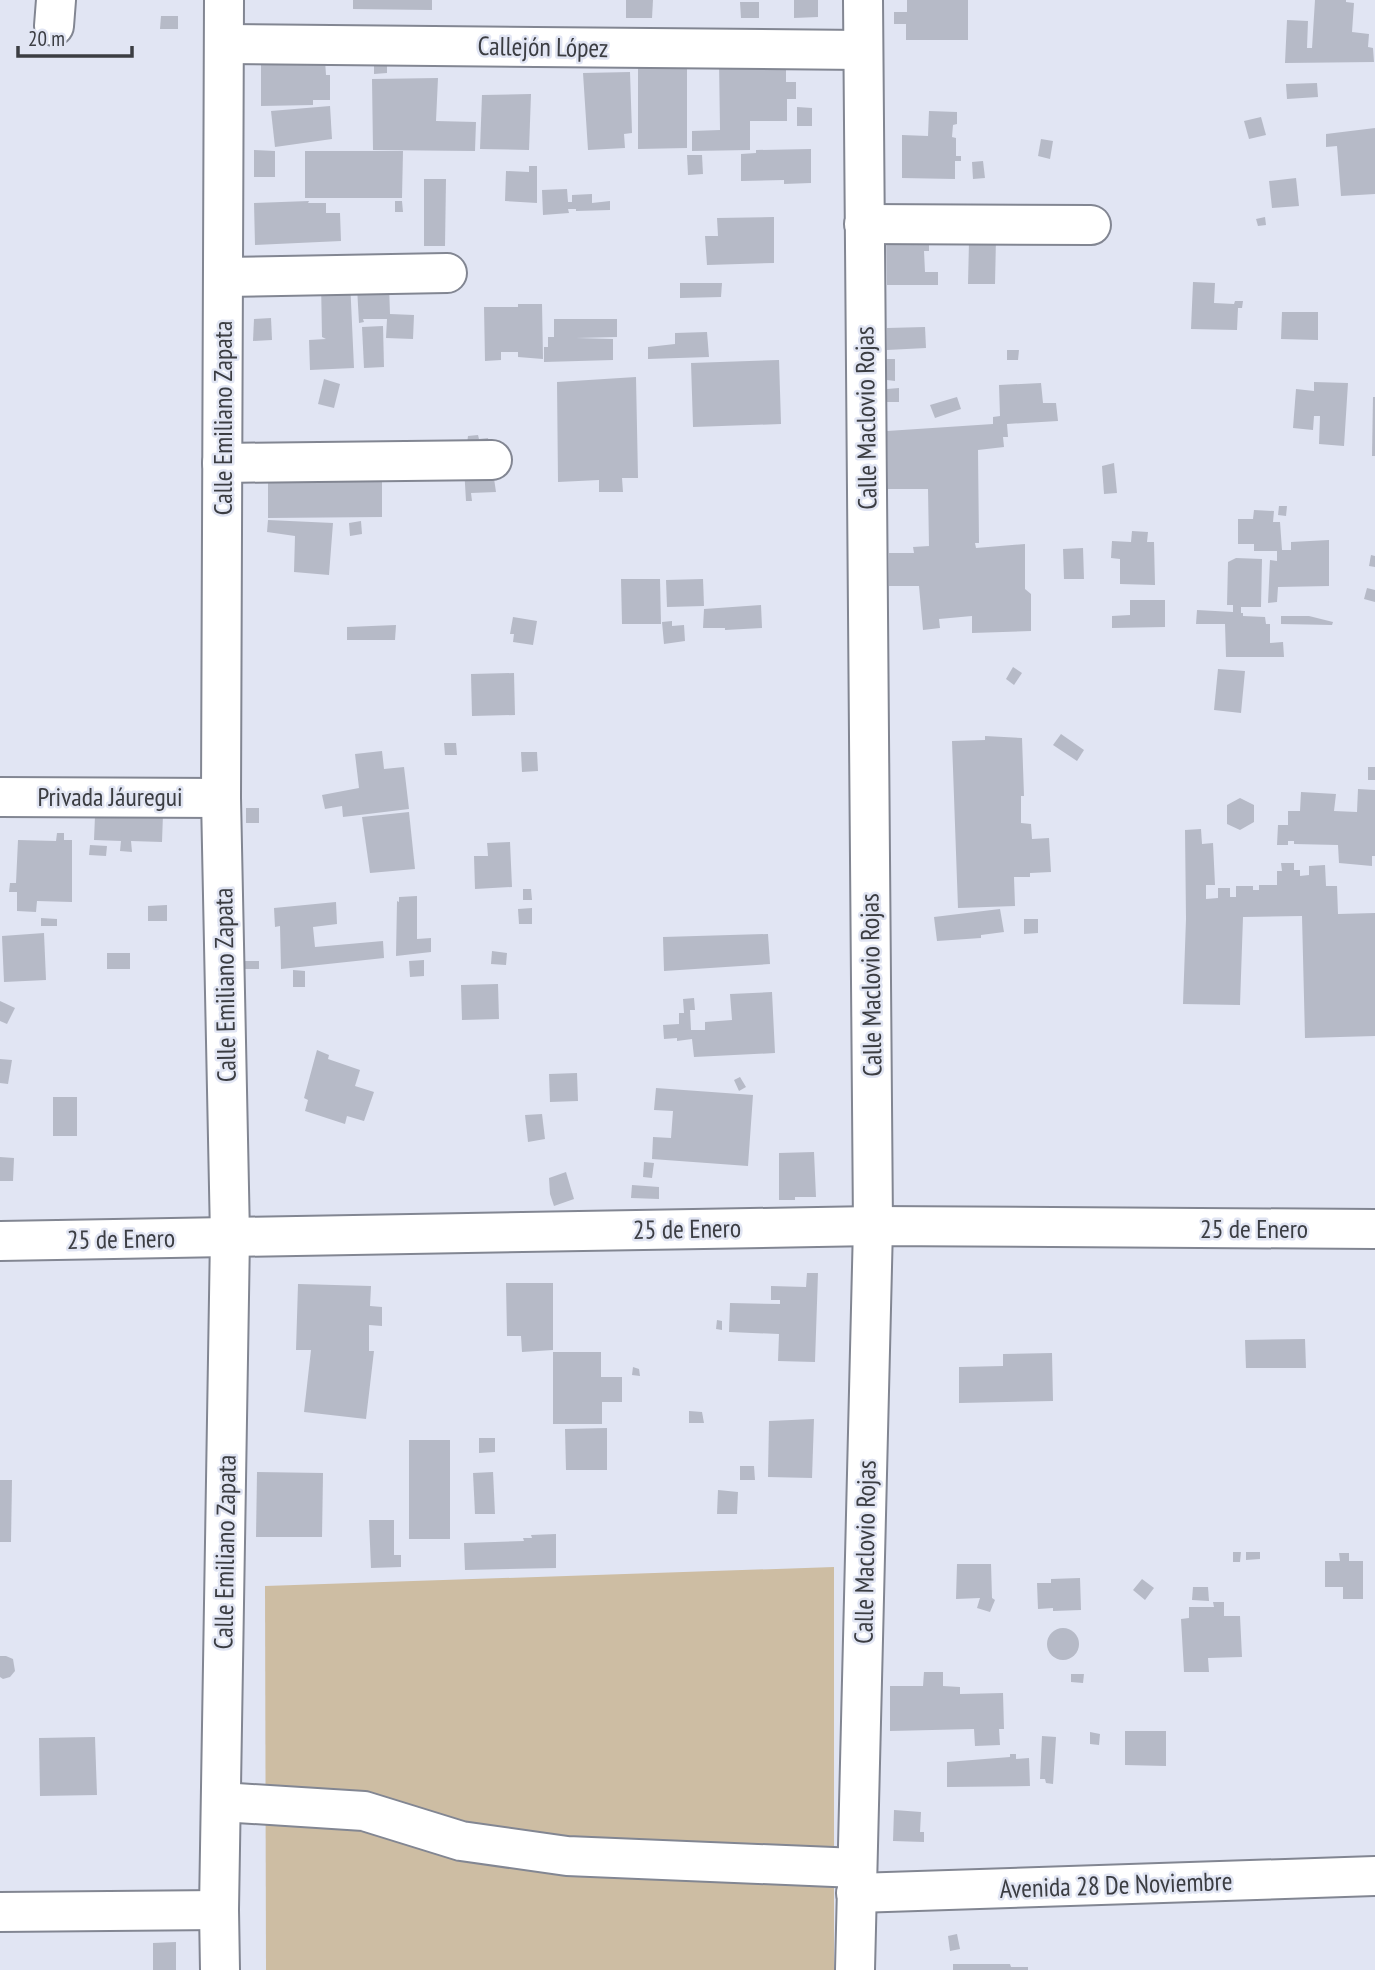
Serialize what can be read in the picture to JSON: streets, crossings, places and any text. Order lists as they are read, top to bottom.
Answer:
{
  "streets": {
    "street": [
      "Callejón López",
      "Calle Emiliano Zapata",
      "Calle Maclovio Rojas",
      "Privada Jáuregui",
      "25 de Enero",
      "Avenida 28 De Noviembre"
    ]
  },
  "crossings": [
    ["Callejón López", "Calle Emiliano Zapata"],
    ["Callejón López", "Calle Maclovio Rojas"],
    ["Calle Emiliano Zapata", "Privada Jáuregui"],
    ["Calle Emiliano Zapata", "25 de Enero"],
    ["Calle Emiliano Zapata", "Avenida 28 De Noviembre"],
    ["Calle Maclovio Rojas", "25 de Enero"],
    ["Calle Maclovio Rojas", "Avenida 28 De Noviembre"]
  ],
  "scale_bar": "20 m"
}
